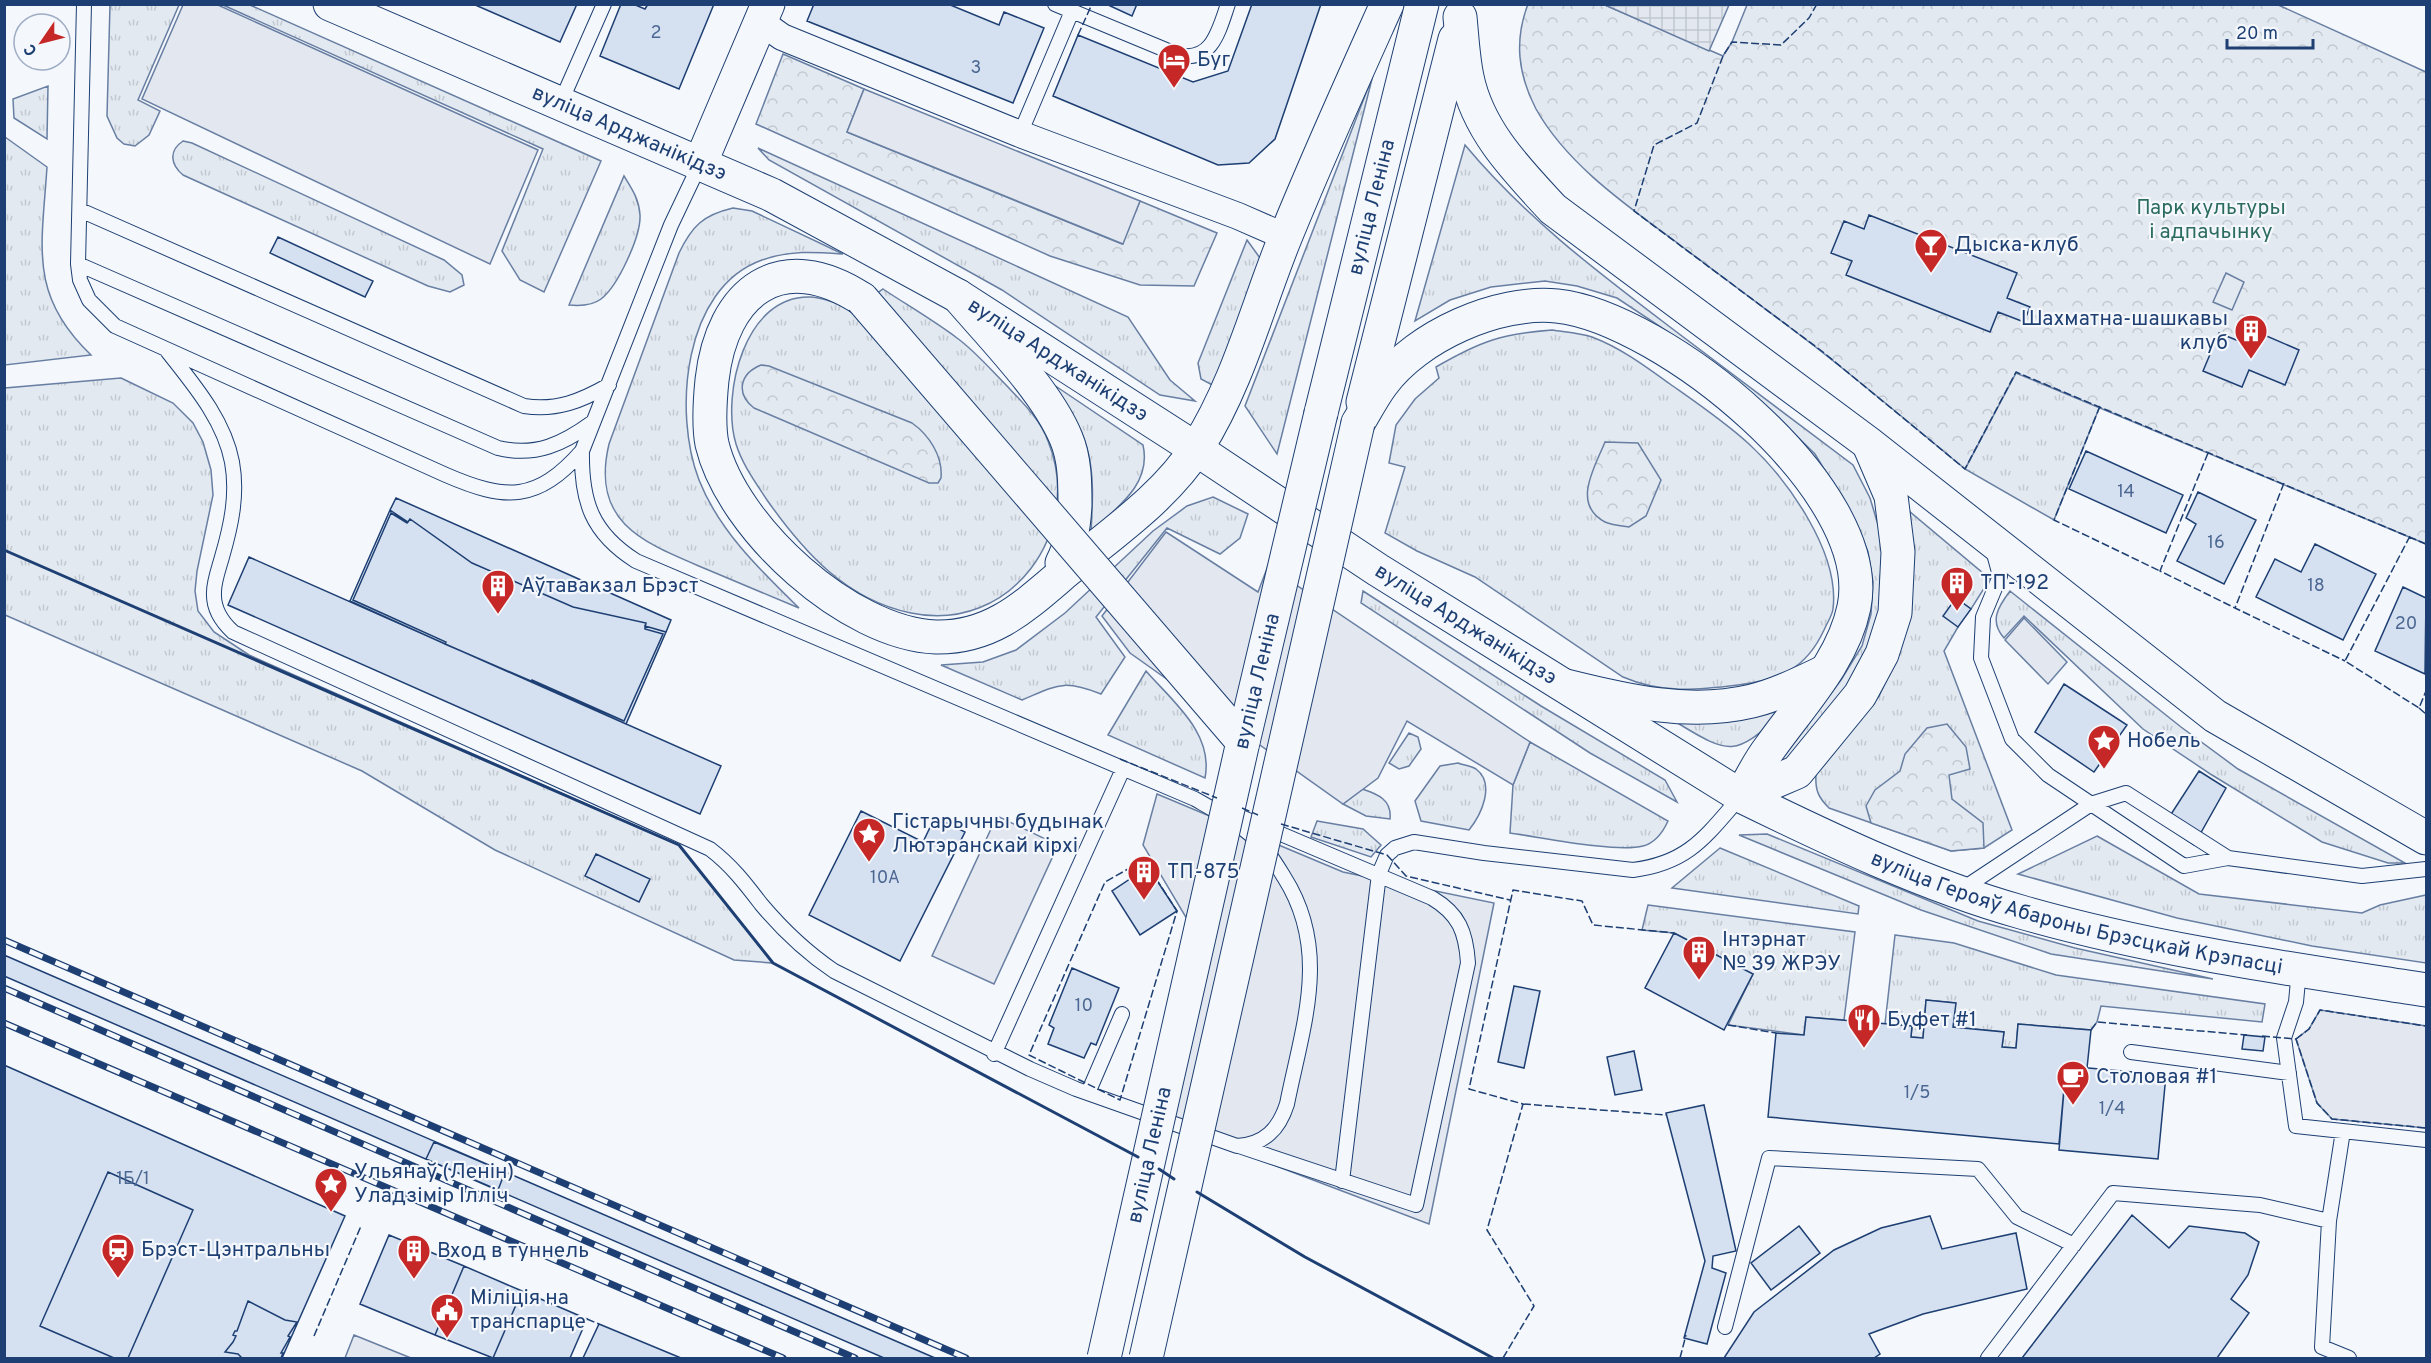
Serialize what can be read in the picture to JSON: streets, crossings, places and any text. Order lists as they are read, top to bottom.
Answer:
{
  "streets": {
    "main road": ["вуліца Арджанікідзэ", "вуліца Леніна", "вуліца Герояў Абароны Брэсцкай Крэпасці"]
  },
  "crossings": [
    ["вуліца Арджанікідзэ", "вуліца Герояў Абароны Брэсцкай Крэпасці"]
  ],
  "parks": ["Парк культуры і адпачынку"],
  "places": {
    "hotel": ["Буг"],
    "bar": ["Дыска-клуб"],
    "building": [
      "Шахматна-шашкавы клуб",
      "ТП-192",
      "Аўтавакзал Брэст",
      "ТП-875",
      "Інтэрнат № 39 ЖРЭУ",
      "Вход в туннель"
    ],
    "place": ["Нобель", "Гістарычны будынак Лютэранскай кірхі", "Ульянаў (Ленін) Уладзімір Ілліч"],
    "restaurant": ["Буфет #1"],
    "cafe": ["Столовая #1"],
    "station": ["Брэст-Цэнтральны"],
    "public building": ["Міліція на транспарце"]
  },
  "house_numbers": [
    "2",
    "3",
    "14",
    "16",
    "18",
    "20",
    "10А",
    "10",
    "1/5",
    "1/4",
    "1Б/1"
  ],
  "scale_bar": "20 m",
  "north": "bottom left"
}
